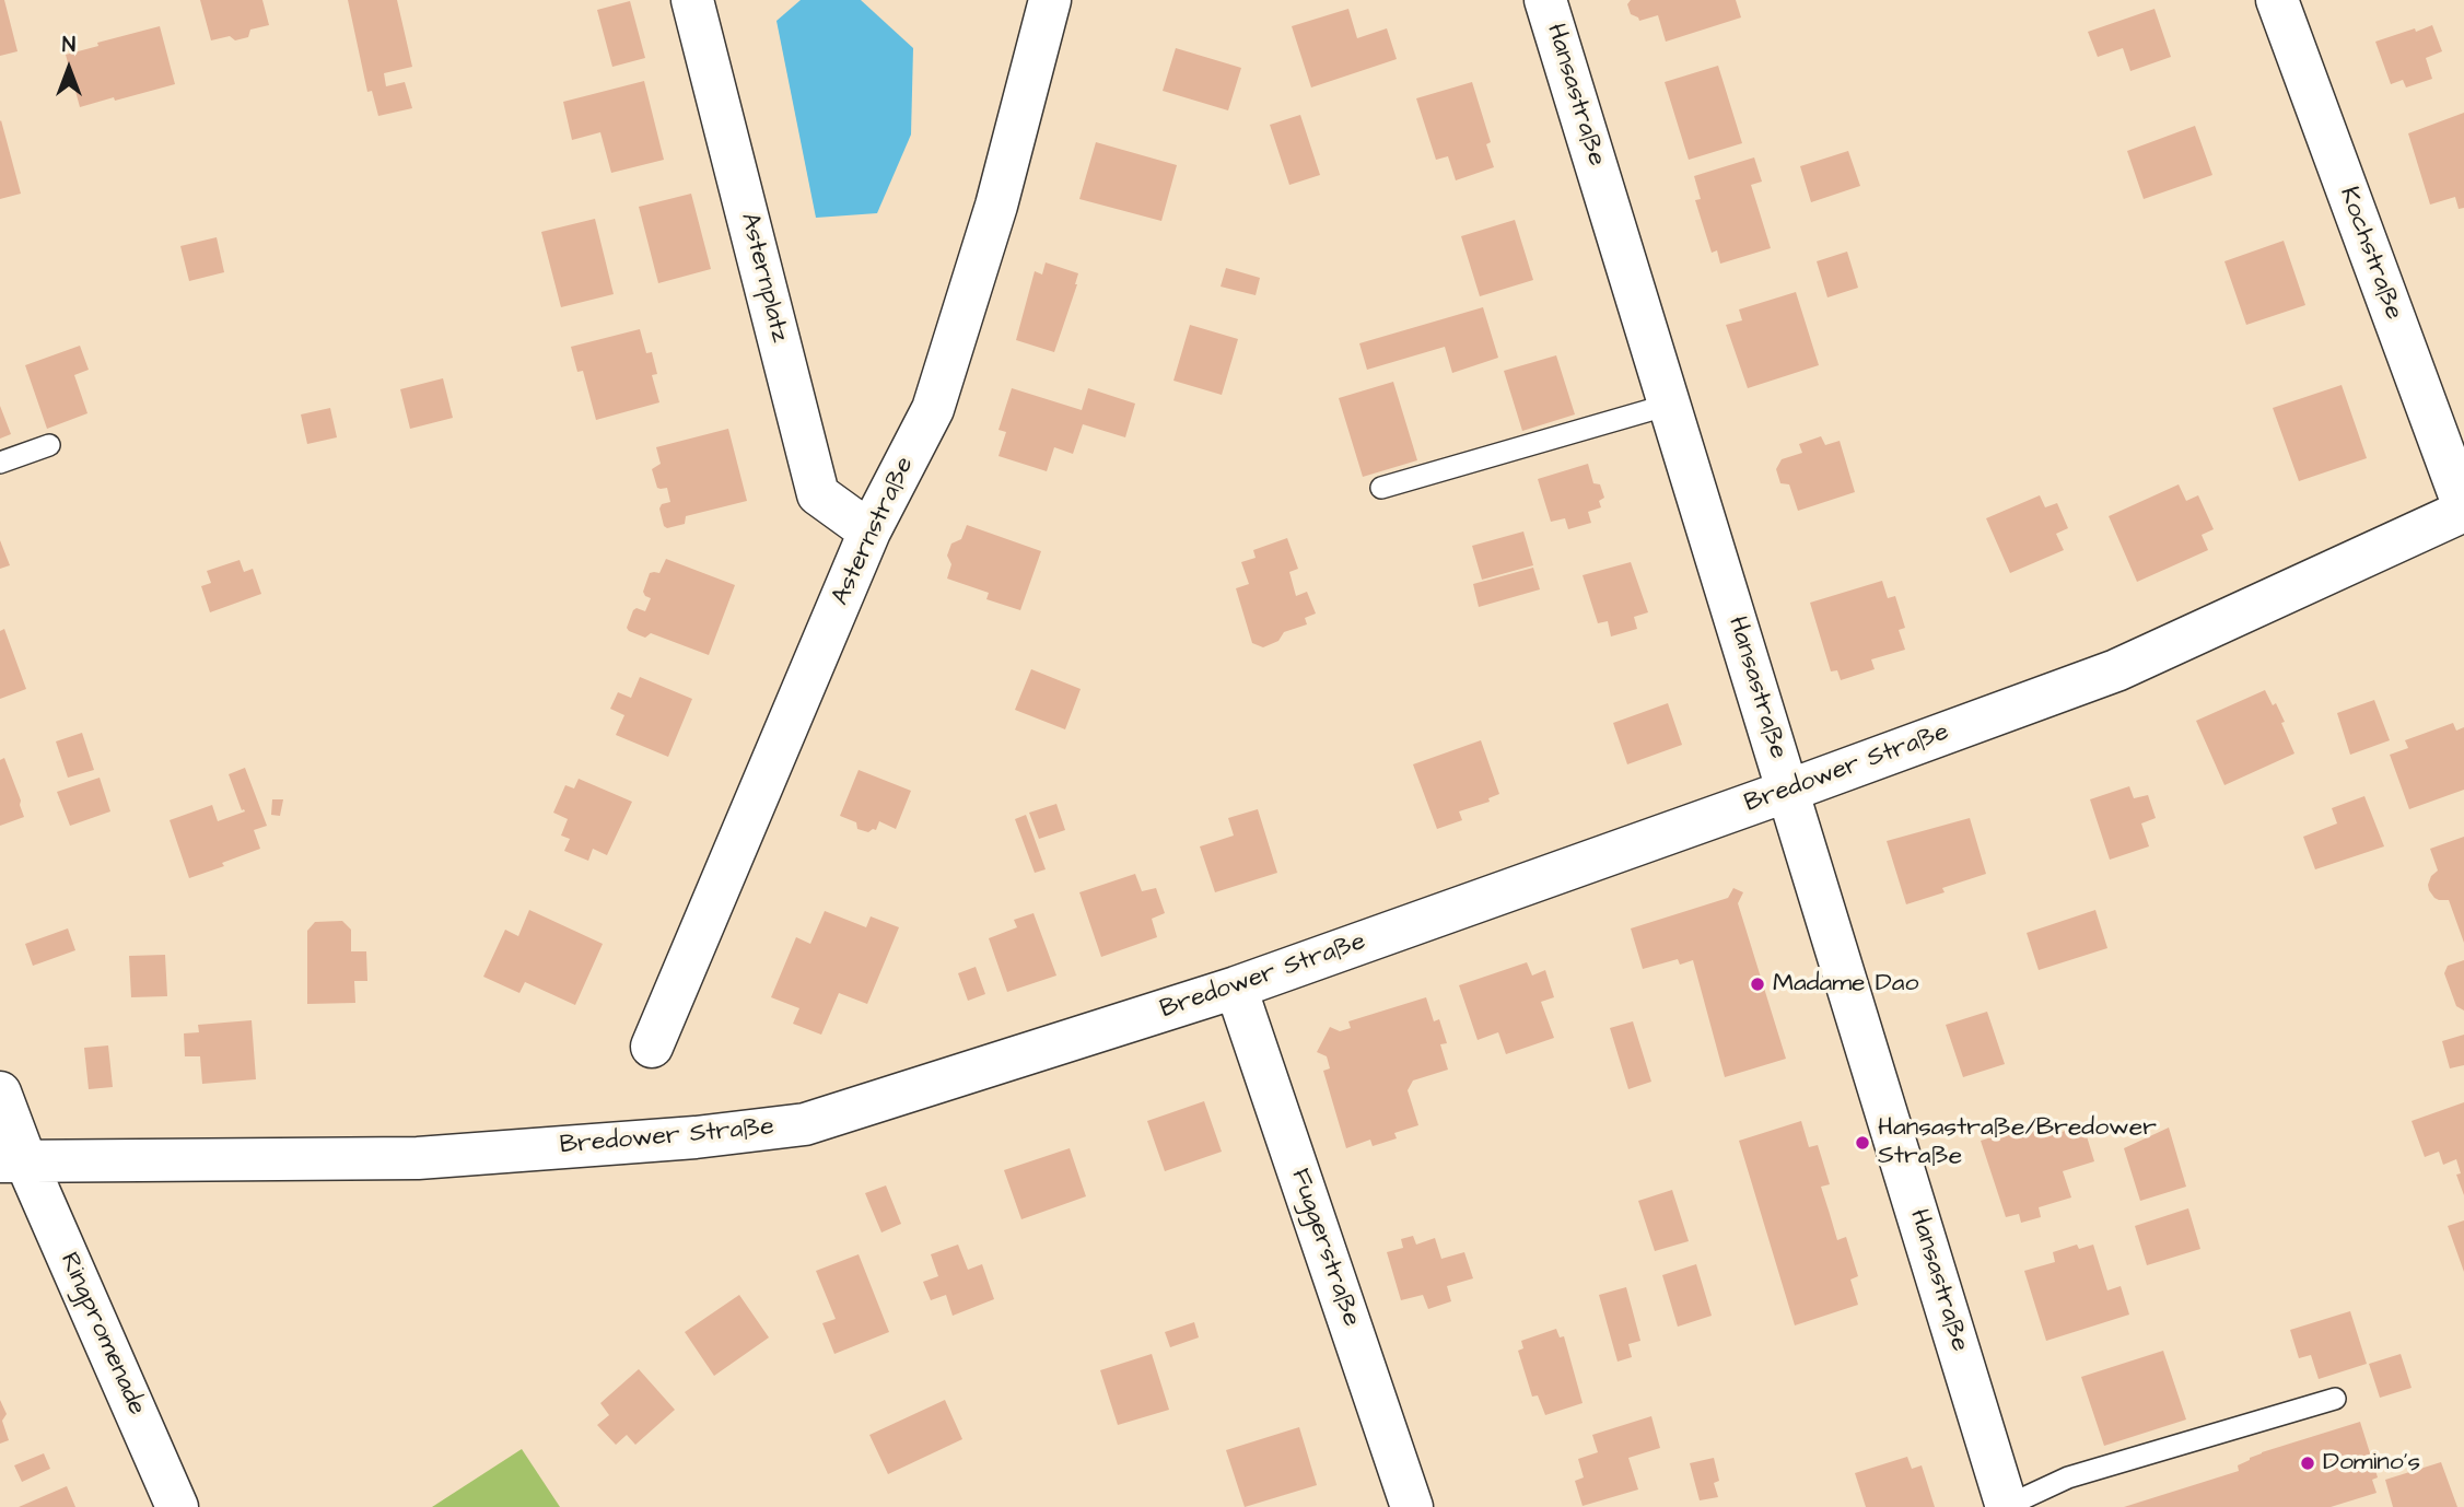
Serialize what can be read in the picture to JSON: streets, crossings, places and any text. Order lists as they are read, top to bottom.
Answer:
{
  "streets": {
    "street": [
      "Hansastraße",
      "Kochstraße",
      "Asternplatz",
      "Asternstraße",
      "Bredower Straße",
      "Fuggerstraße",
      "Ringpromenade"
    ]
  },
  "crossings": [
    ["Hansastraße", "Bredower Straße"],
    ["Kochstraße", "Bredower Straße"],
    ["Asternplatz", "Asternstraße"],
    ["Bredower Straße", "Fuggerstraße"],
    ["Bredower Straße", "Ringpromenade"]
  ],
  "places": ["Madame Dao", "Hansastraße/Bredower Straße", "Domino's"],
  "north": "top"
}
